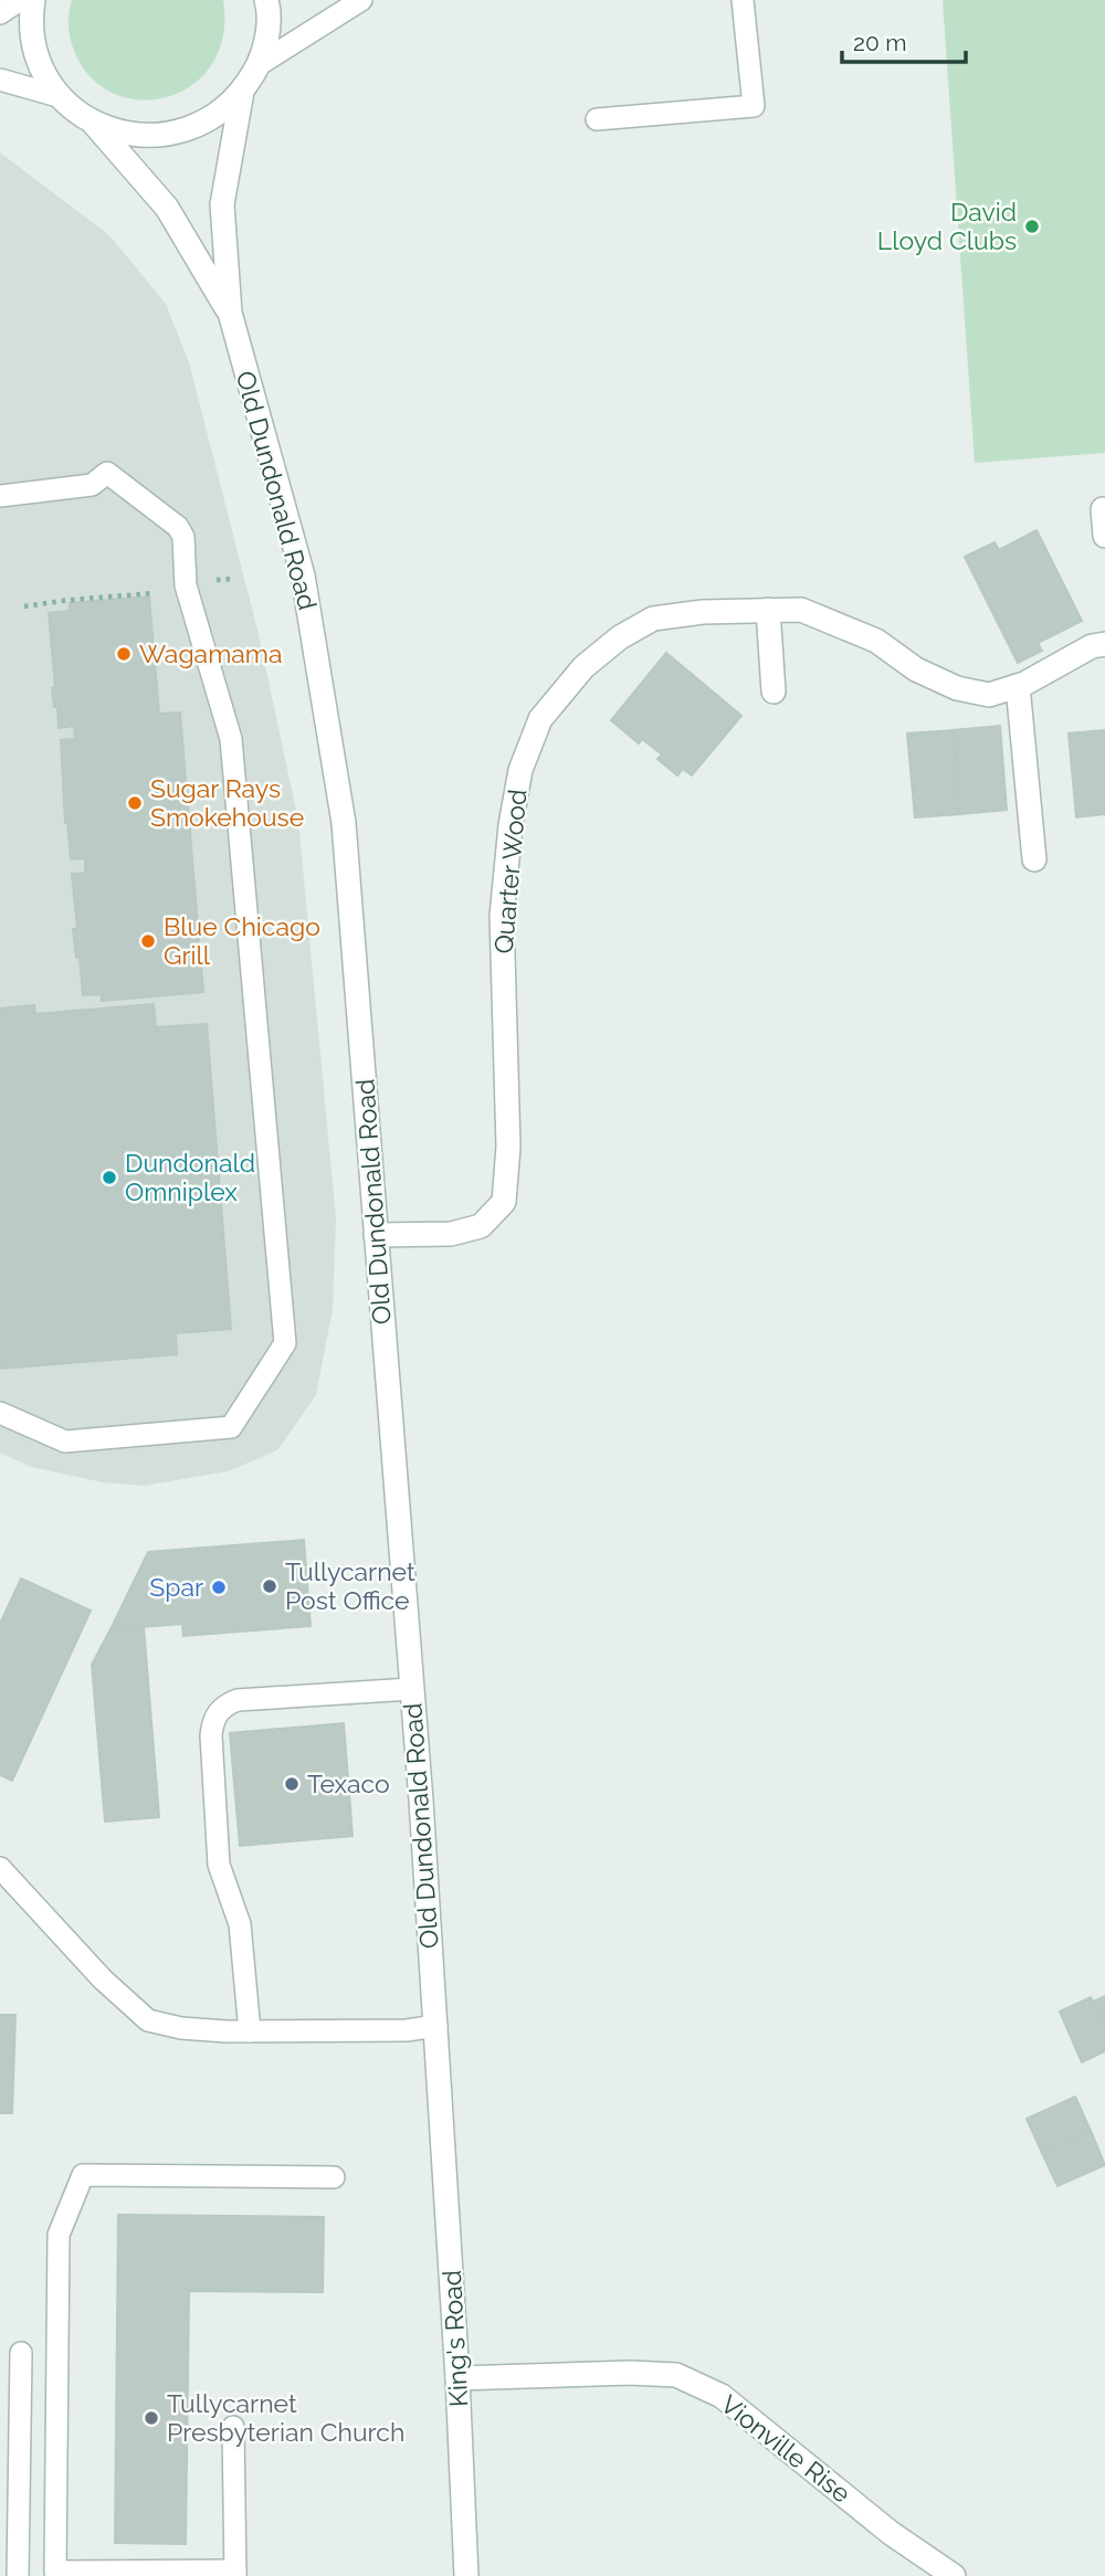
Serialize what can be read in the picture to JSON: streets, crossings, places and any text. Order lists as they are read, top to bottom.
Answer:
{
  "streets": {
    "street": [
      "Old Dundonald Road",
      "Quarter Wood",
      "King's Road",
      "Vionville Rise"
    ]
  },
  "crossings": [
    ["Old Dundonald Road", "Quarter Wood"],
    ["Old Dundonald Road", "King's Road"],
    ["King's Road", "Vionville Rise"]
  ],
  "places": [
    "David Lloyd Clubs",
    "Wagamama",
    "Sugar Rays Smokehouse",
    "Blue Chicago Grill",
    "Dundonald Omniplex",
    "Tullycarnet Post Office",
    "Spar",
    "Texaco",
    "Tullycarnet Presbyterian Church"
  ],
  "scale_bar": "20 m"
}
